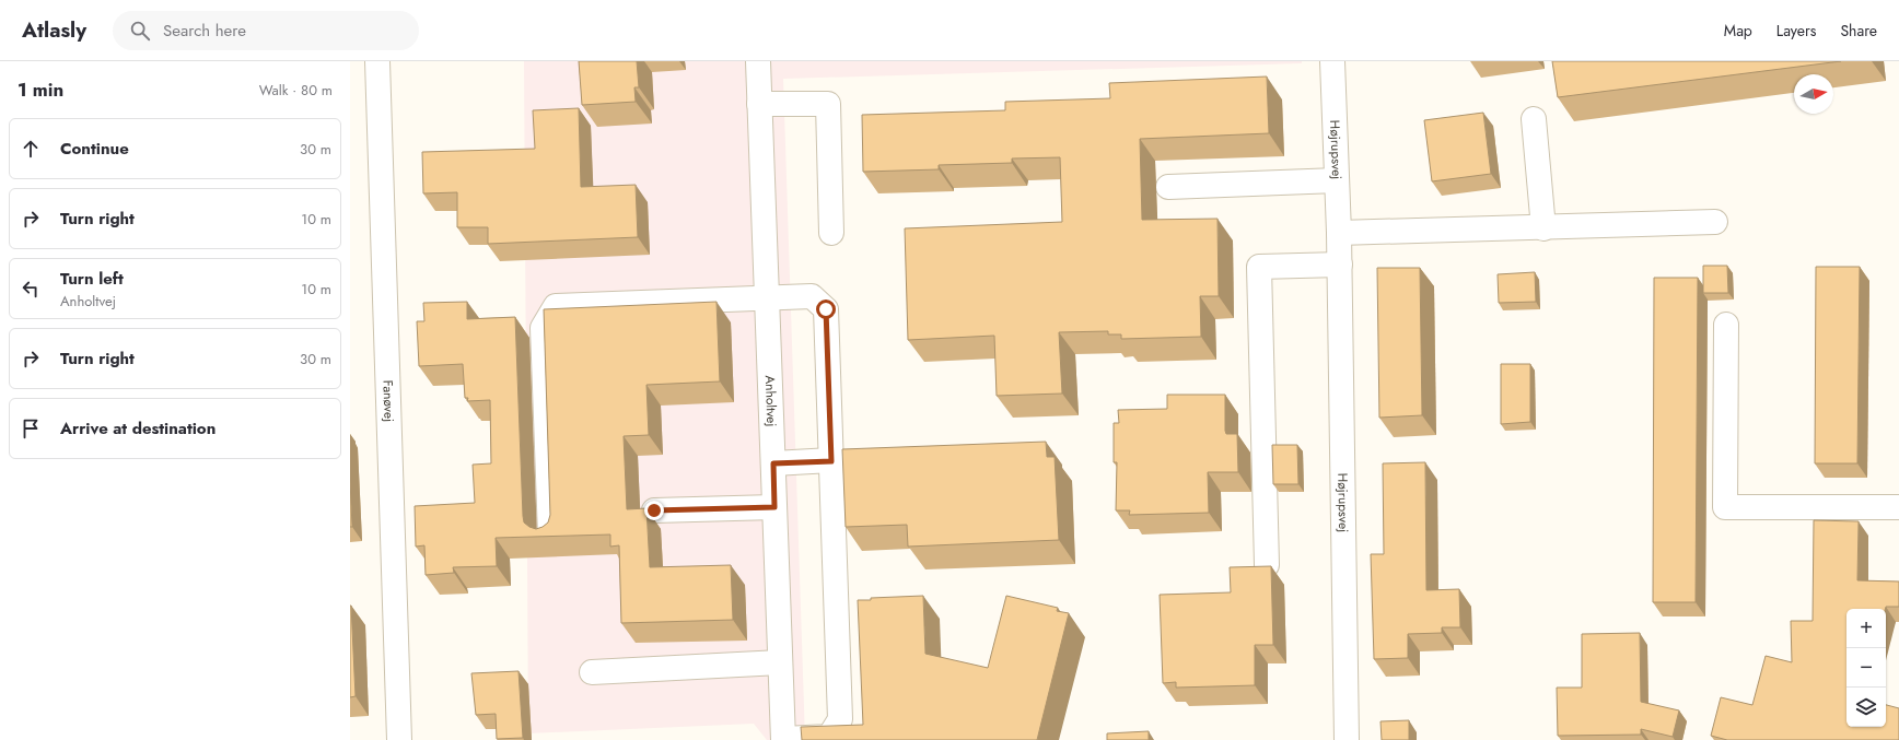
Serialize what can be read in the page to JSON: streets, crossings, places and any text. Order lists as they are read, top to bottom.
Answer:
{
  "streets": {
    "street": ["Højrupsvej", "Fanøvej", "Anholtvej"]
  },
  "north": "right",
  "page": {
    "header": "Atlasly",
    "search": "Search here",
    "nav": ["Map", "Layers", "Share"],
    "heading": ["1 min", "Walk · 80 m"],
    "list": [
      ["Continue", "30 m"],
      ["Turn right", "10 m"],
      ["Turn left", "Anholtvej", "10 m"],
      ["Turn right", "30 m"],
      "Arrive at destination"
    ],
    "map_buttons": ["+", "−"]
  }
}
